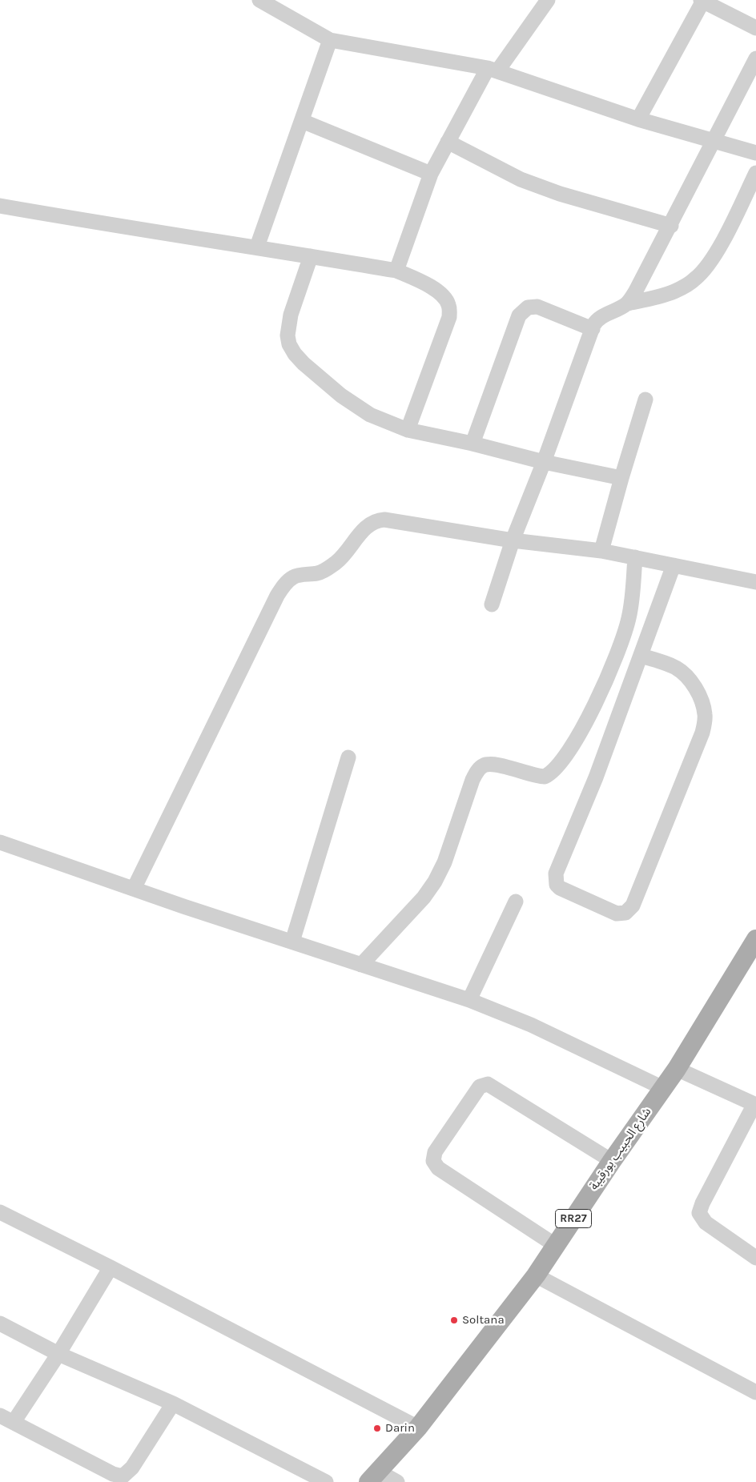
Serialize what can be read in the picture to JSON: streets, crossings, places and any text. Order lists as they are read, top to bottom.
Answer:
{
  "streets": {
    "main road": ["شارع الحبيب بورقيبة", "RR27"]
  },
  "places": ["Soltana", "Darin"]
}
